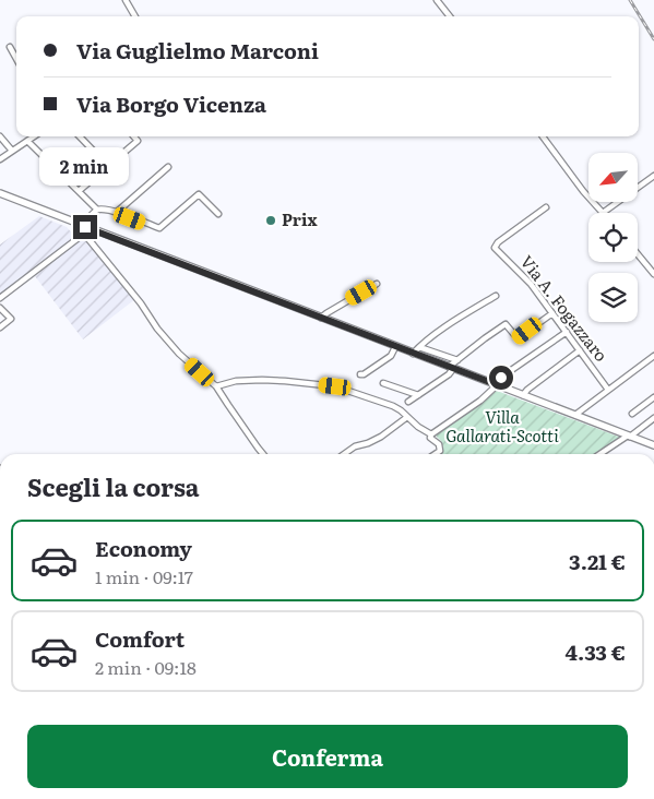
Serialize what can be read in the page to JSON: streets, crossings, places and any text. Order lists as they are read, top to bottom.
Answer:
{
  "streets": {
    "street": ["Via A. Fogazzaro"]
  },
  "parks": ["Villa Gallarati-Scotti"],
  "places": ["Prix"],
  "north": "bottom left",
  "page": {
    "banner": ["Via Guglielmo Marconi", "Via Borgo Vicenza"],
    "bubble": "2 min",
    "heading": "Scegli la corsa",
    "list": [
      {
        "name": "Economy",
        "note": "1 min · 09:17",
        "value": "3.21 €"
      },
      {
        "name": "Comfort",
        "note": "2 min · 09:18",
        "value": "4.33 €"
      }
    ],
    "buttons": "Conferma"
  }
}
